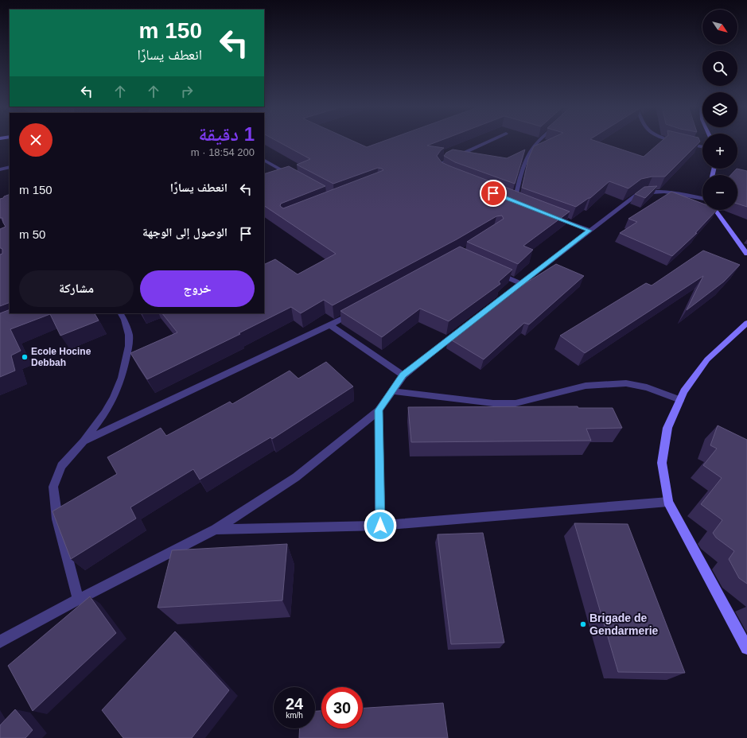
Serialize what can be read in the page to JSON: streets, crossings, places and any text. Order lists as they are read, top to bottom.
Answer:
{
  "places": ["Ecole Hocine Debbah", "Brigade de Gendarmerie"],
  "north": "bottom right",
  "page": {
    "map_buttons": ["+", "−"],
    "turn": ["150 m", "انعطف يسارًا"],
    "heading": ["1 دقيقة", "200 m · 18:54"],
    "list": [
      {
        "name": "انعطف يسارًا",
        "value": "150 m"
      },
      {
        "name": "الوصول إلى الوجهة",
        "value": "50 m"
      }
    ],
    "buttons": ["خروج", "مشاركة"],
    "speed": "24 km/h",
    "limit": "30"
  }
}
